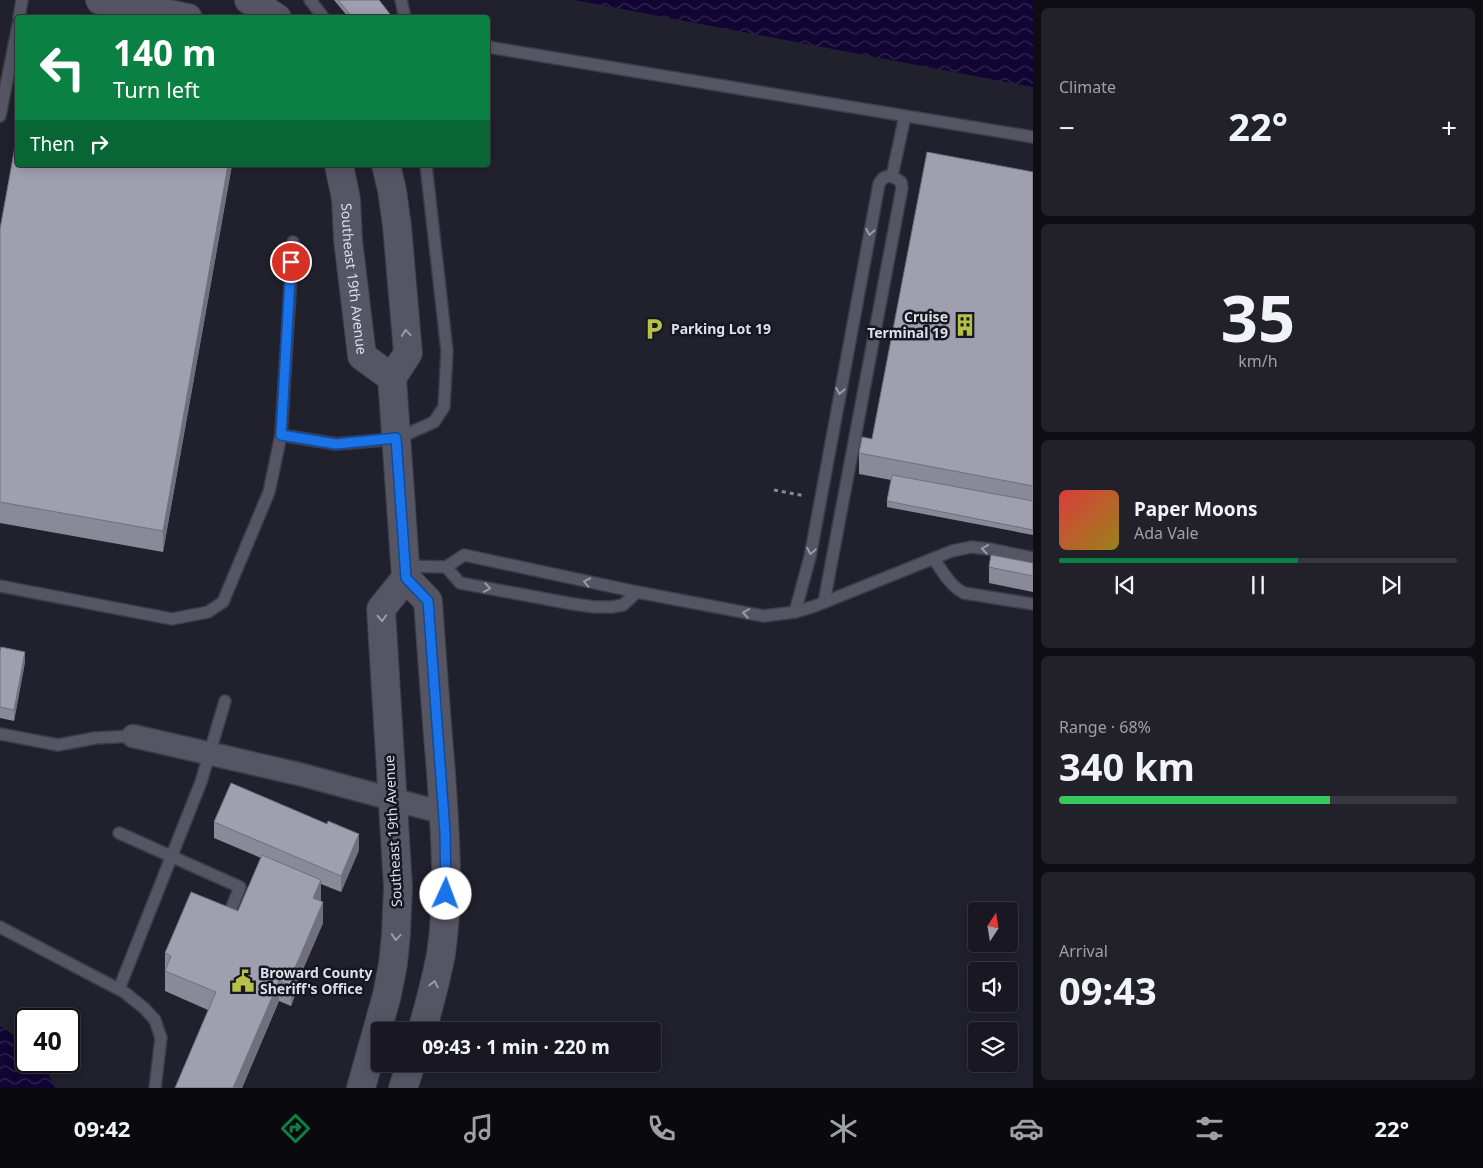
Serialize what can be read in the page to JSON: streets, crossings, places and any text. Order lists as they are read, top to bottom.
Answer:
{
  "streets": {
    "street": ["Southeast 19th Avenue"]
  },
  "places": {
    "building": ["Cruise Terminal 19"],
    "parking": ["Parking Lot 19"],
    "public building": ["Broward County Sheriff's Office"]
  },
  "north": "top",
  "page": {
    "tile": [
      "Climate",
      ["35", "km/h"],
      ["Range · 68%", "340 km"],
      ["Arrival", "09:43"]
    ],
    "turn": ["140 m", "Turn left"],
    "heat": ["−", "22°", "+"],
    "then": "Then",
    "song": ["Paper Moons", "Ada Vale"],
    "limit": "40",
    "trip": "09:43 · 1 min · 220 m",
    "tabs": ["09:42", "22°"]
  }
}
